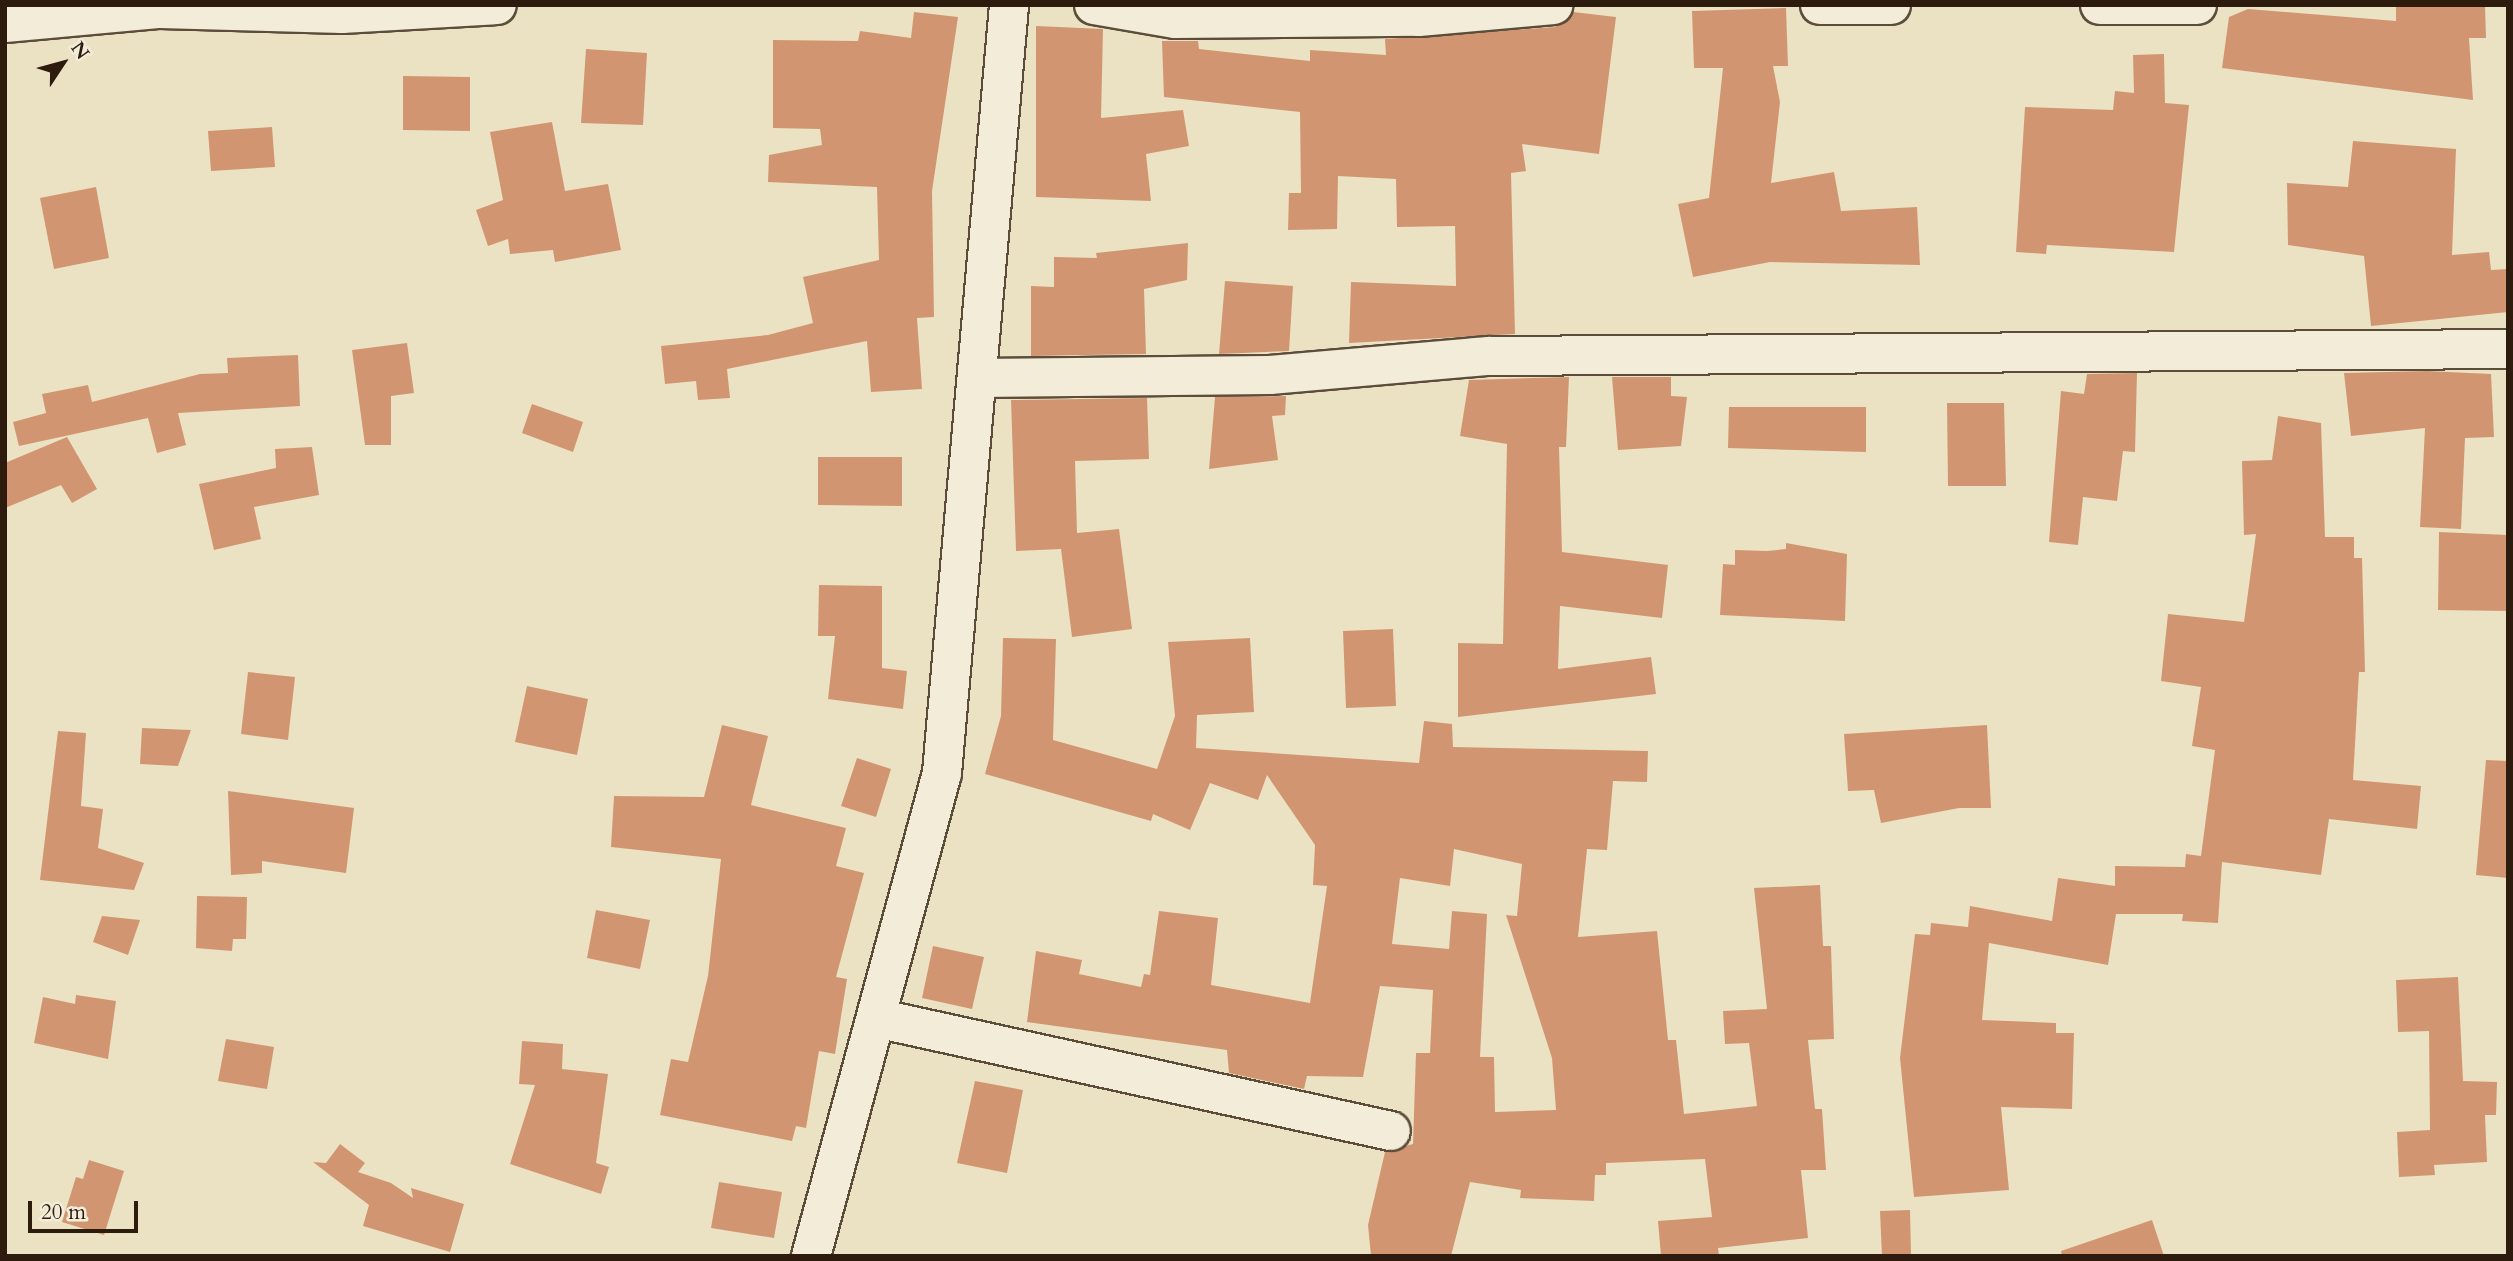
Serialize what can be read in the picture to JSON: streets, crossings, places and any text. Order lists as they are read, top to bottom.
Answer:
{
  "scale_bar": "20 m",
  "north": "top right"
}
